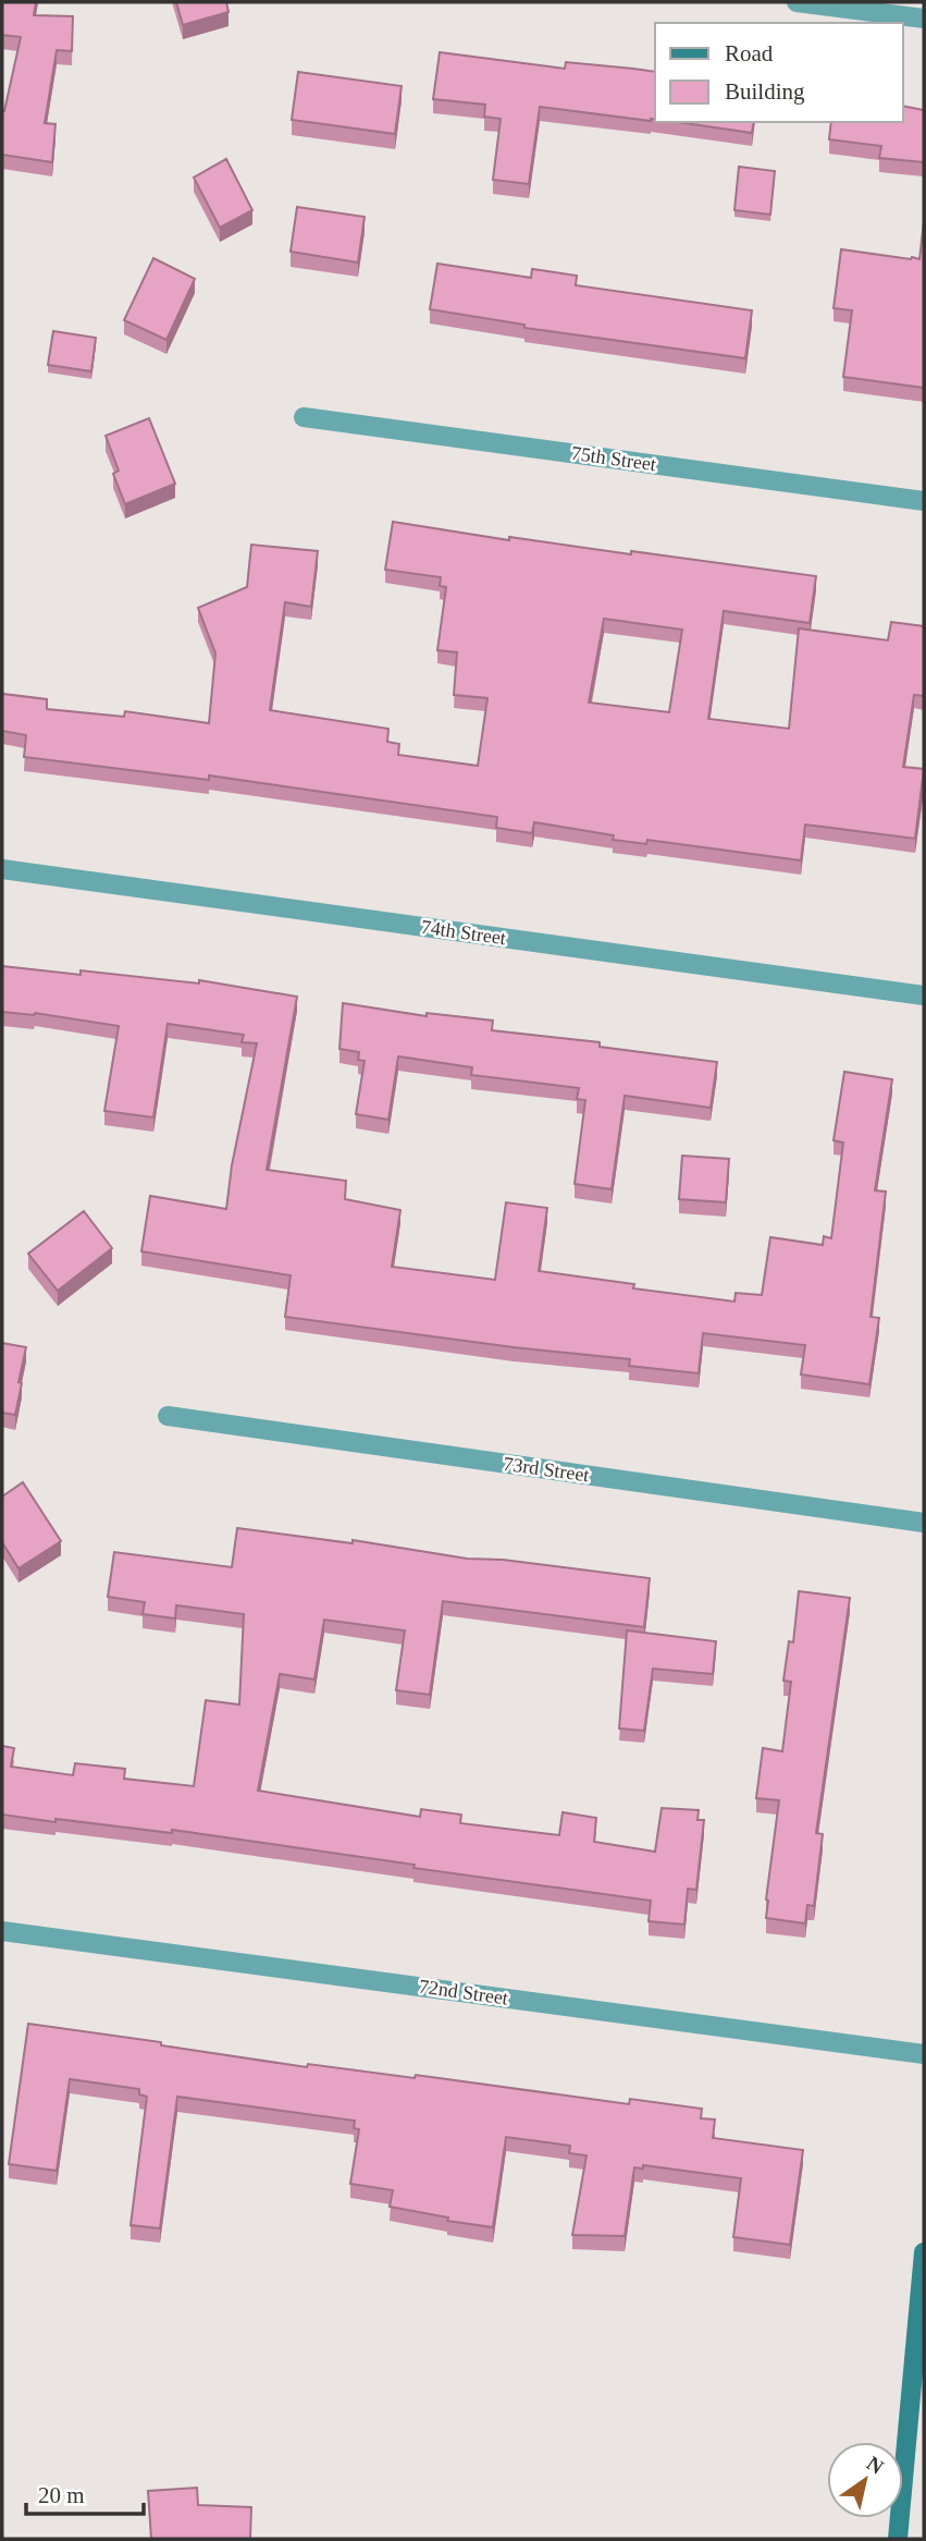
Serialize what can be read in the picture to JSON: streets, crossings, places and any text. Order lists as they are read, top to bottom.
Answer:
{
  "streets": {
    "street": [
      "75th Street",
      "74th Street",
      "73rd Street",
      "72nd Street"
    ]
  },
  "legend": ["Road", "Building"],
  "scale_bar": "20 m",
  "north": "top right"
}
